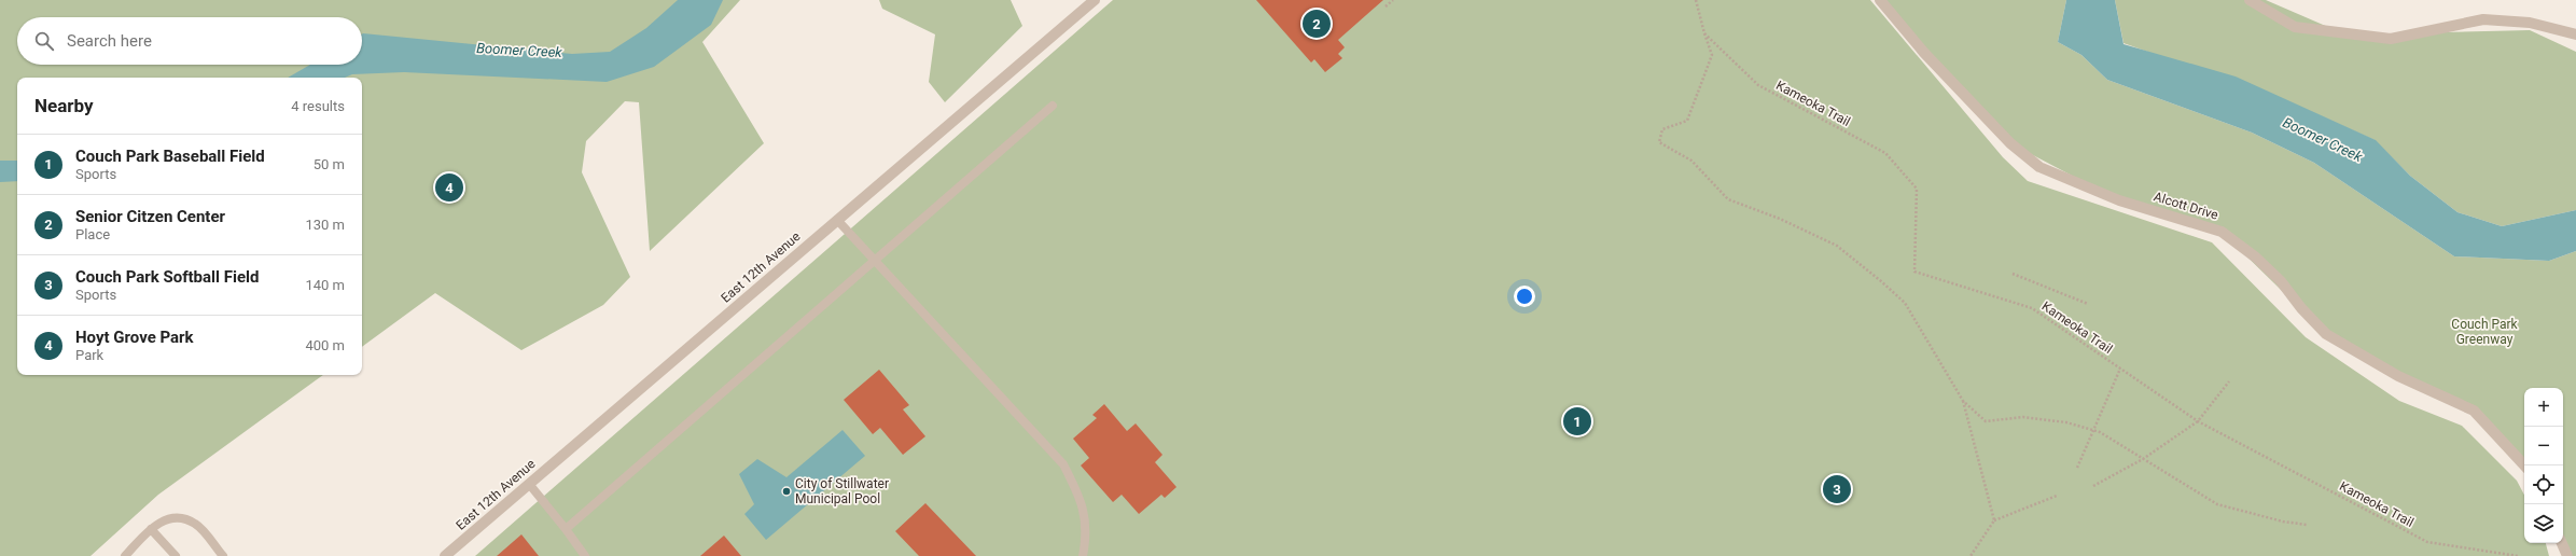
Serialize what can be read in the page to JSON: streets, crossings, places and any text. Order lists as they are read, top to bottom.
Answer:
{
  "streets": {
    "street": ["Alcott Drive", "East 12th Avenue"],
    "path": ["Kameoka Trail"]
  },
  "water": ["Boomer Creek"],
  "parks": ["Couch Park Greenway"],
  "places": ["City of Stillwater Municipal Pool"],
  "page": {
    "pins": [
      "2",
      "4",
      "1",
      "3"
    ],
    "search": "Search here",
    "heading": ["Nearby", "4 results"],
    "list": [
      {
        "mark": "1",
        "name": "Couch Park Baseball Field",
        "note": "Sports",
        "value": "50 m"
      },
      {
        "mark": "2",
        "name": "Senior Citzen Center",
        "note": "Place",
        "value": "130 m"
      },
      {
        "mark": "3",
        "name": "Couch Park Softball Field",
        "note": "Sports",
        "value": "140 m"
      },
      {
        "mark": "4",
        "name": "Hoyt Grove Park",
        "note": "Park",
        "value": "400 m"
      }
    ],
    "map_buttons": ["+", "−"]
  }
}
